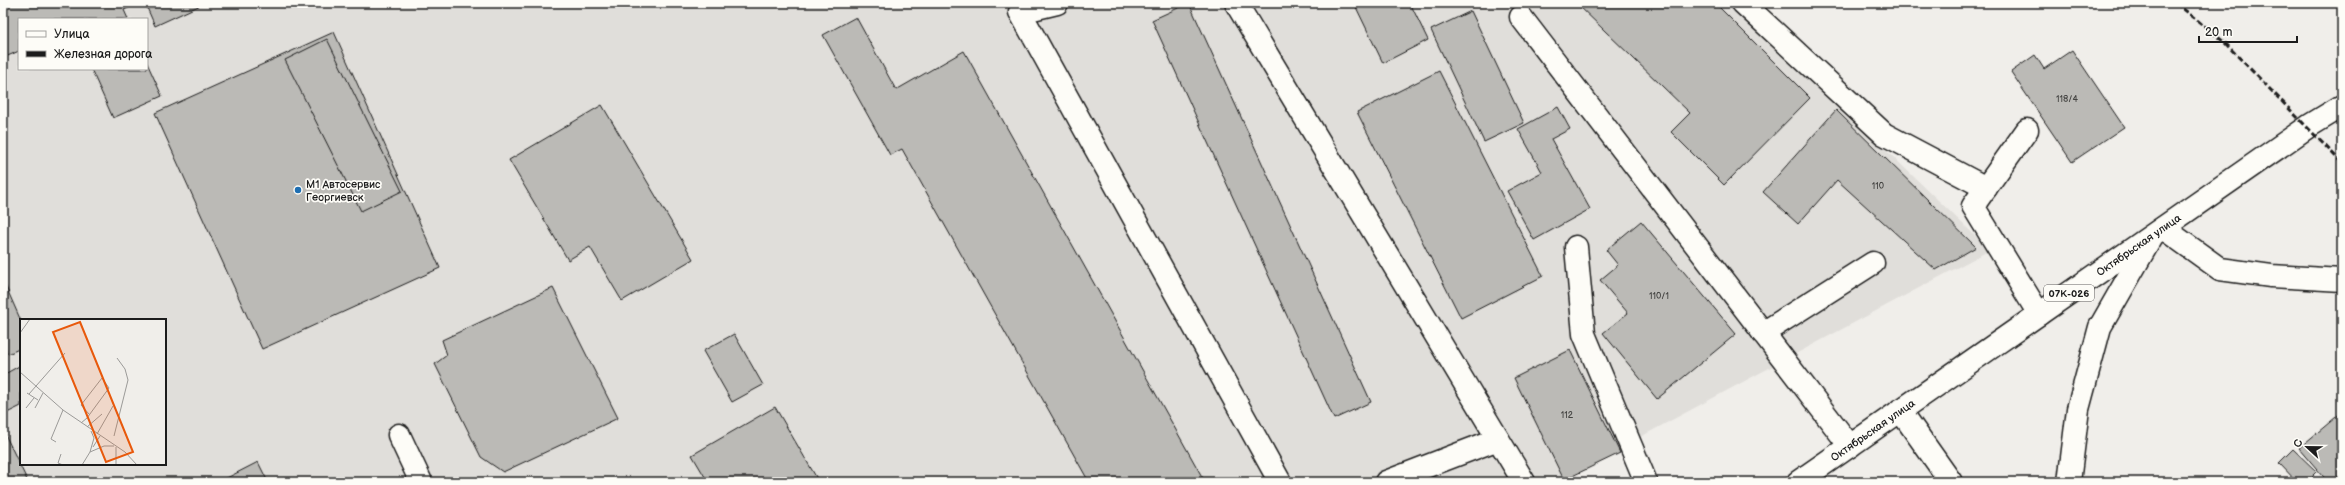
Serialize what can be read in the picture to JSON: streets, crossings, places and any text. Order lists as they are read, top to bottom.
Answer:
{
  "streets": {
    "main road": ["Октябрьская улица", "07К-026"]
  },
  "places": ["М1 Автосервис Георгиевск"],
  "house_numbers": [
    "118/4",
    "110",
    "110/1",
    "112"
  ],
  "legend": ["Улица", "Железная дорога"],
  "scale_bar": "20 m",
  "north": "left"
}
